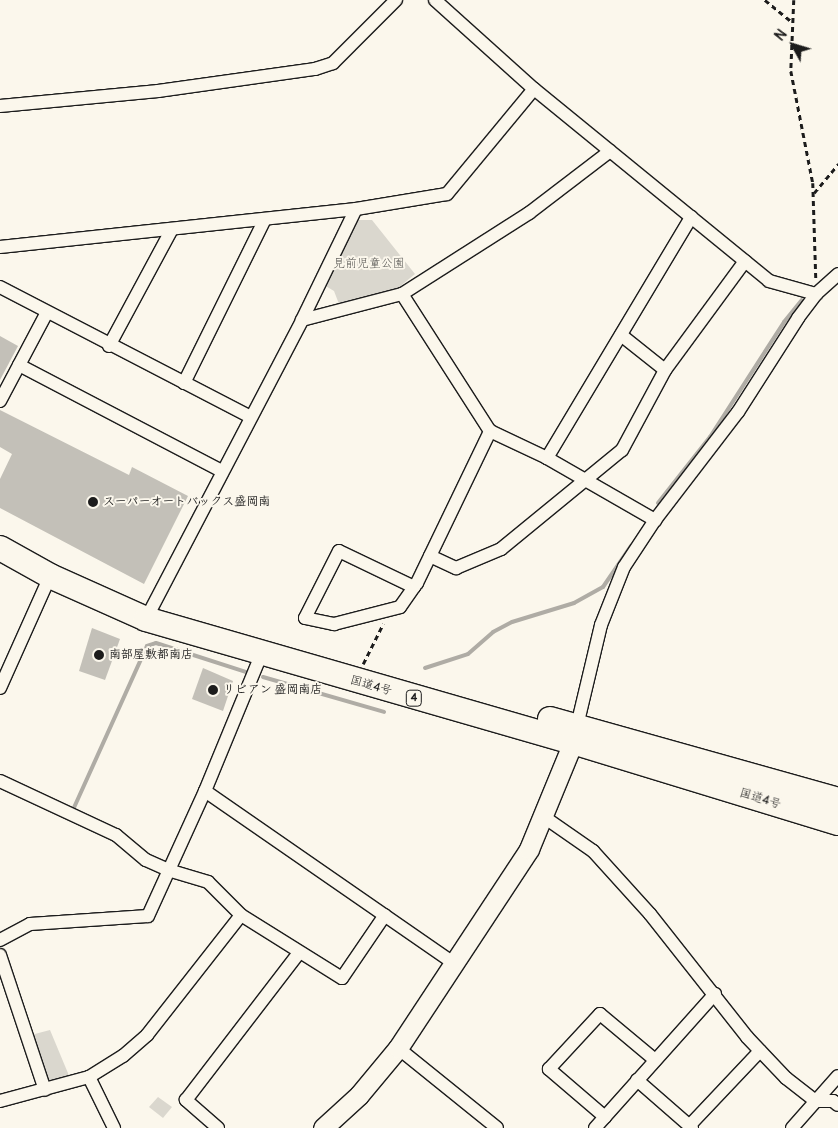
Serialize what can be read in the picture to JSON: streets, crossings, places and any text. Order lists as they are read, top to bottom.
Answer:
{
  "streets": {
    "highway": ["国道4号", "4"]
  },
  "parks": ["見前児童公園"],
  "places": ["スーパーオートバックス盛岡南", "南部屋敷都南店", "リビアン 盛岡南店"],
  "north": "top left"
}
